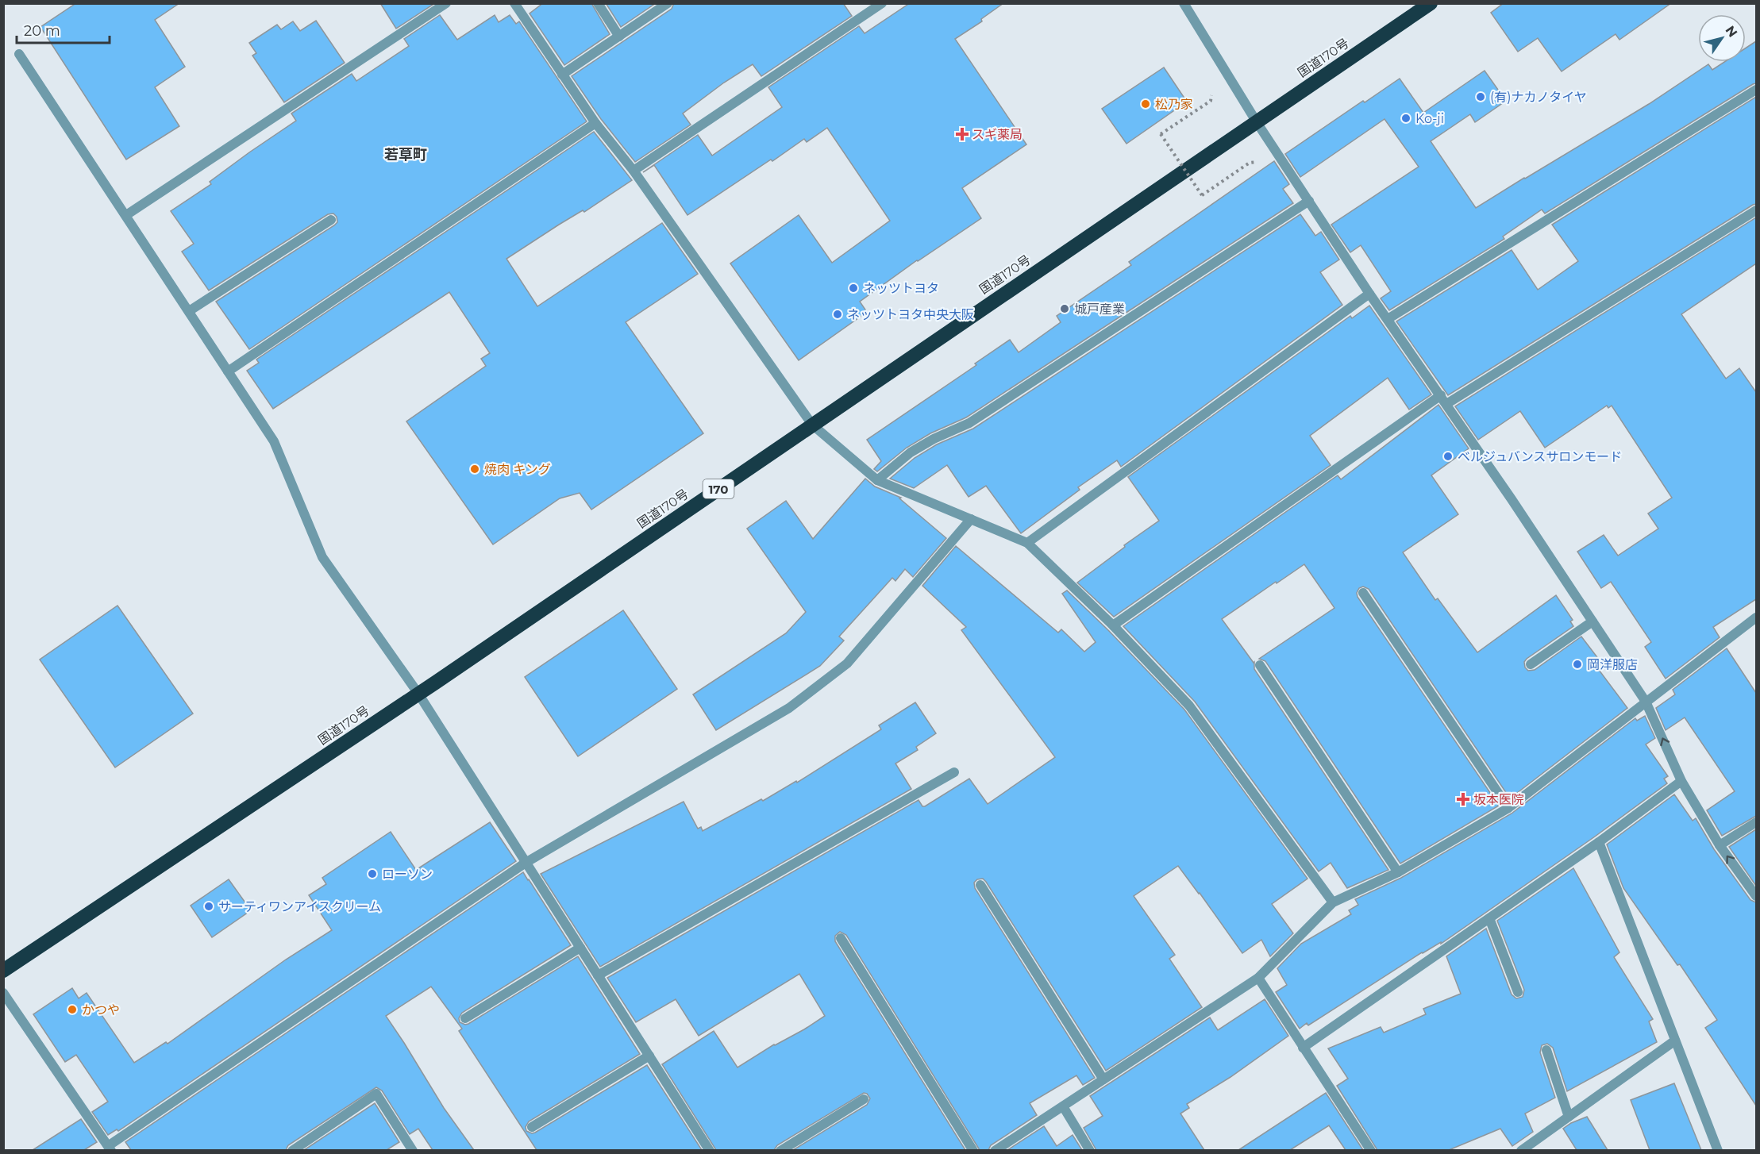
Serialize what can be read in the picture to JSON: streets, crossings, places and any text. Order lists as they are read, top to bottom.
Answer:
{
  "streets": {
    "highway": ["国道170号", "170"]
  },
  "districts": ["若草町"],
  "places": {
    "other": [
      "(有)ナカノタイヤ",
      "松乃家",
      "Ko-ji",
      "ネッツトヨタ",
      "城戸産業",
      "ネッツトヨタ中央大阪",
      "ベルジュバンスサロンモード",
      "焼肉 キング",
      "岡洋服店",
      "ローソン",
      "サーティワンアイスクリーム",
      "かつや"
    ],
    "health": ["スギ薬局", "坂本医院"]
  },
  "scale_bar": "20 m",
  "north": "top right"
}
